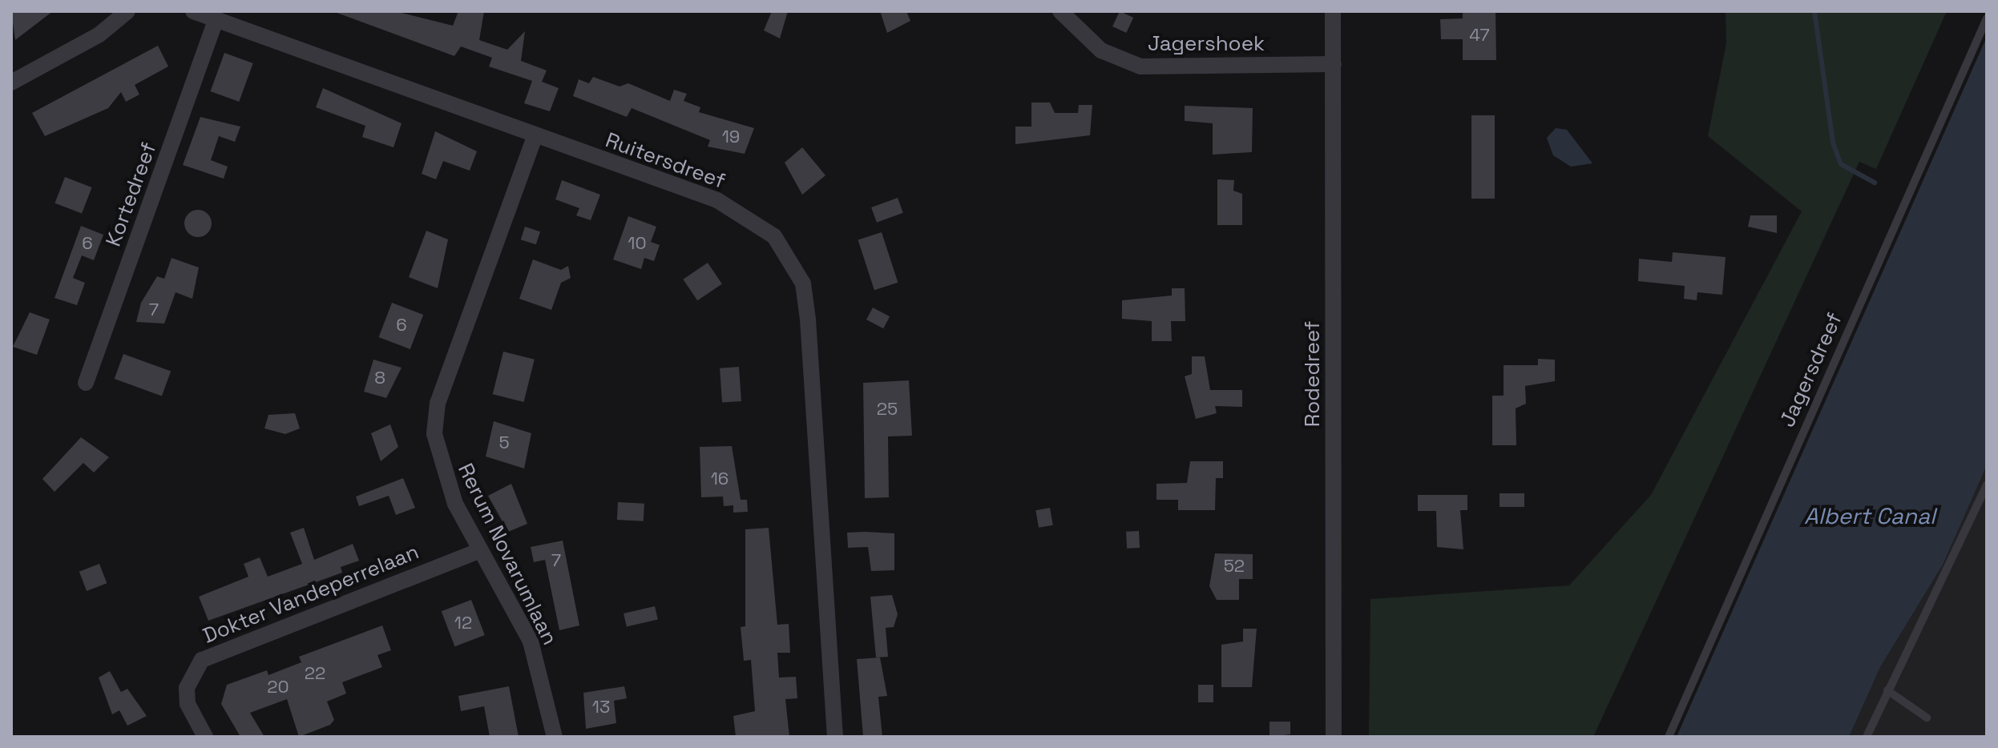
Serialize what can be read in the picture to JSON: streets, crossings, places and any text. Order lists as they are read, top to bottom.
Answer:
{
  "streets": {
    "street": [
      "Jagershoek",
      "Ruitersdreef",
      "Kortedreef",
      "Rodedreef",
      "Rerum Novarumlaan",
      "Dokter Vandeperrelaan"
    ],
    "lane": ["Jagersdreef"]
  },
  "crossings": [
    ["Jagershoek", "Rodedreef"],
    ["Ruitersdreef", "Kortedreef"],
    ["Ruitersdreef", "Rerum Novarumlaan"],
    ["Rerum Novarumlaan", "Dokter Vandeperrelaan"]
  ],
  "water": ["Albert Canal"],
  "house_numbers": [
    "47",
    "19",
    "6",
    "10",
    "7",
    "6",
    "8",
    "25",
    "5",
    "16",
    "7",
    "52",
    "12",
    "22",
    "20",
    "13"
  ]
}
